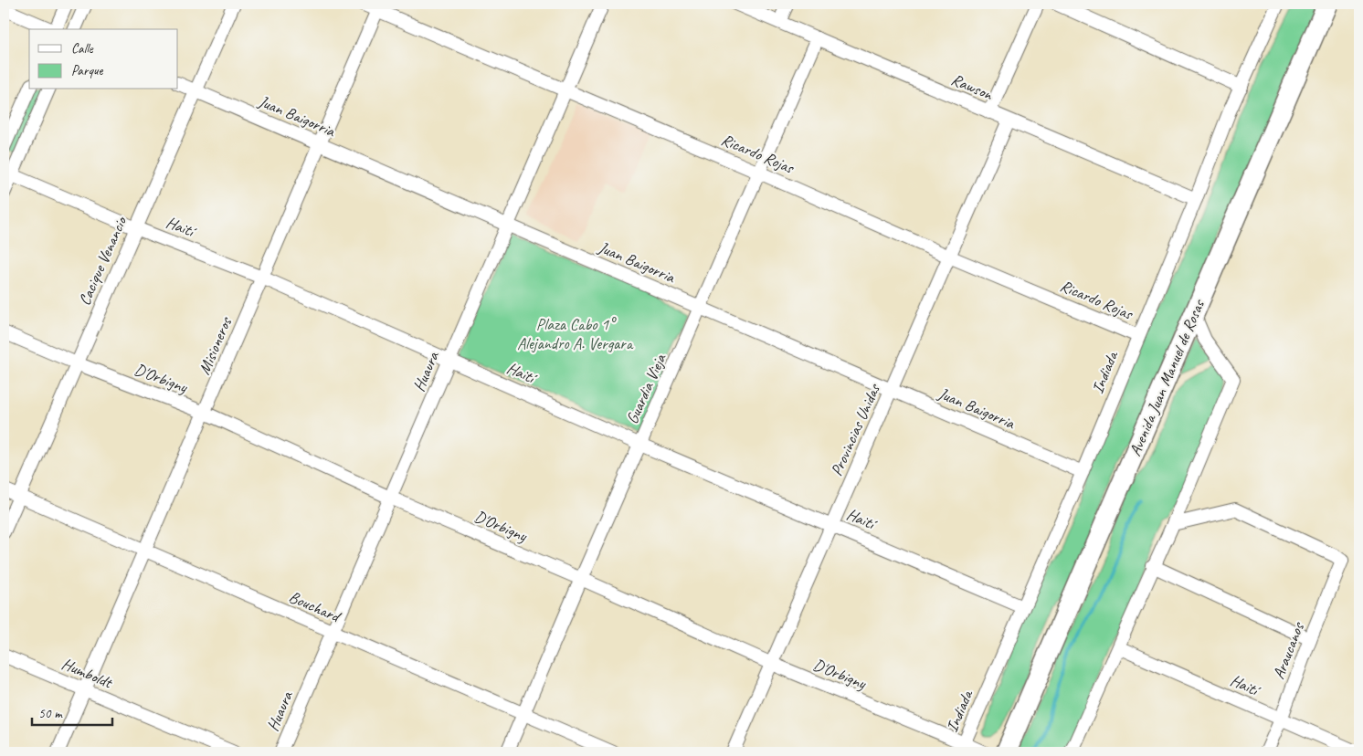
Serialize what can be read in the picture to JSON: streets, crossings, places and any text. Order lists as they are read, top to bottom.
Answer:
{
  "streets": {
    "main road": ["Avenida Juan Manuel de Rosas"],
    "street": [
      "Rawson",
      "Juan Baigorria",
      "Ricardo Rojas",
      "Haití",
      "Cacique Venancio",
      "Misioneros",
      "Huaura",
      "Indiada",
      "D'Orbigny",
      "Guardia Vieja",
      "Provincias Unidas",
      "Bouchard",
      "Araucanos",
      "Humboldt"
    ]
  },
  "crossings": [
    ["Rawson", "Indiada"],
    ["Rawson", "Guardia Vieja"],
    ["Rawson", "Provincias Unidas"],
    ["Juan Baigorria", "Cacique Venancio"],
    ["Juan Baigorria", "Misioneros"],
    ["Juan Baigorria", "Huaura"],
    ["Juan Baigorria", "Indiada"],
    ["Juan Baigorria", "Guardia Vieja"],
    ["Juan Baigorria", "Provincias Unidas"],
    ["Ricardo Rojas", "Misioneros"],
    ["Ricardo Rojas", "Huaura"],
    ["Ricardo Rojas", "Indiada"],
    ["Ricardo Rojas", "Guardia Vieja"],
    ["Ricardo Rojas", "Provincias Unidas"],
    ["Haití", "Cacique Venancio"],
    ["Haití", "Misioneros"],
    ["Haití", "Huaura"],
    ["Haití", "Indiada"],
    ["Haití", "Guardia Vieja"],
    ["Haití", "Provincias Unidas"],
    ["Haití", "Araucanos"],
    ["Cacique Venancio", "D'Orbigny"],
    ["Cacique Venancio", "Bouchard"],
    ["Misioneros", "D'Orbigny"],
    ["Misioneros", "Bouchard"],
    ["Misioneros", "Humboldt"],
    ["Huaura", "D'Orbigny"],
    ["Huaura", "Bouchard"],
    ["Indiada", "D'Orbigny"],
    ["D'Orbigny", "Guardia Vieja"],
    ["D'Orbigny", "Provincias Unidas"],
    ["Guardia Vieja", "Bouchard"]
  ],
  "parks": ["Plaza Cabo 1° Alejandro A. Vergara"],
  "legend": ["Calle", "Parque"],
  "scale_bar": "50 m"
}
